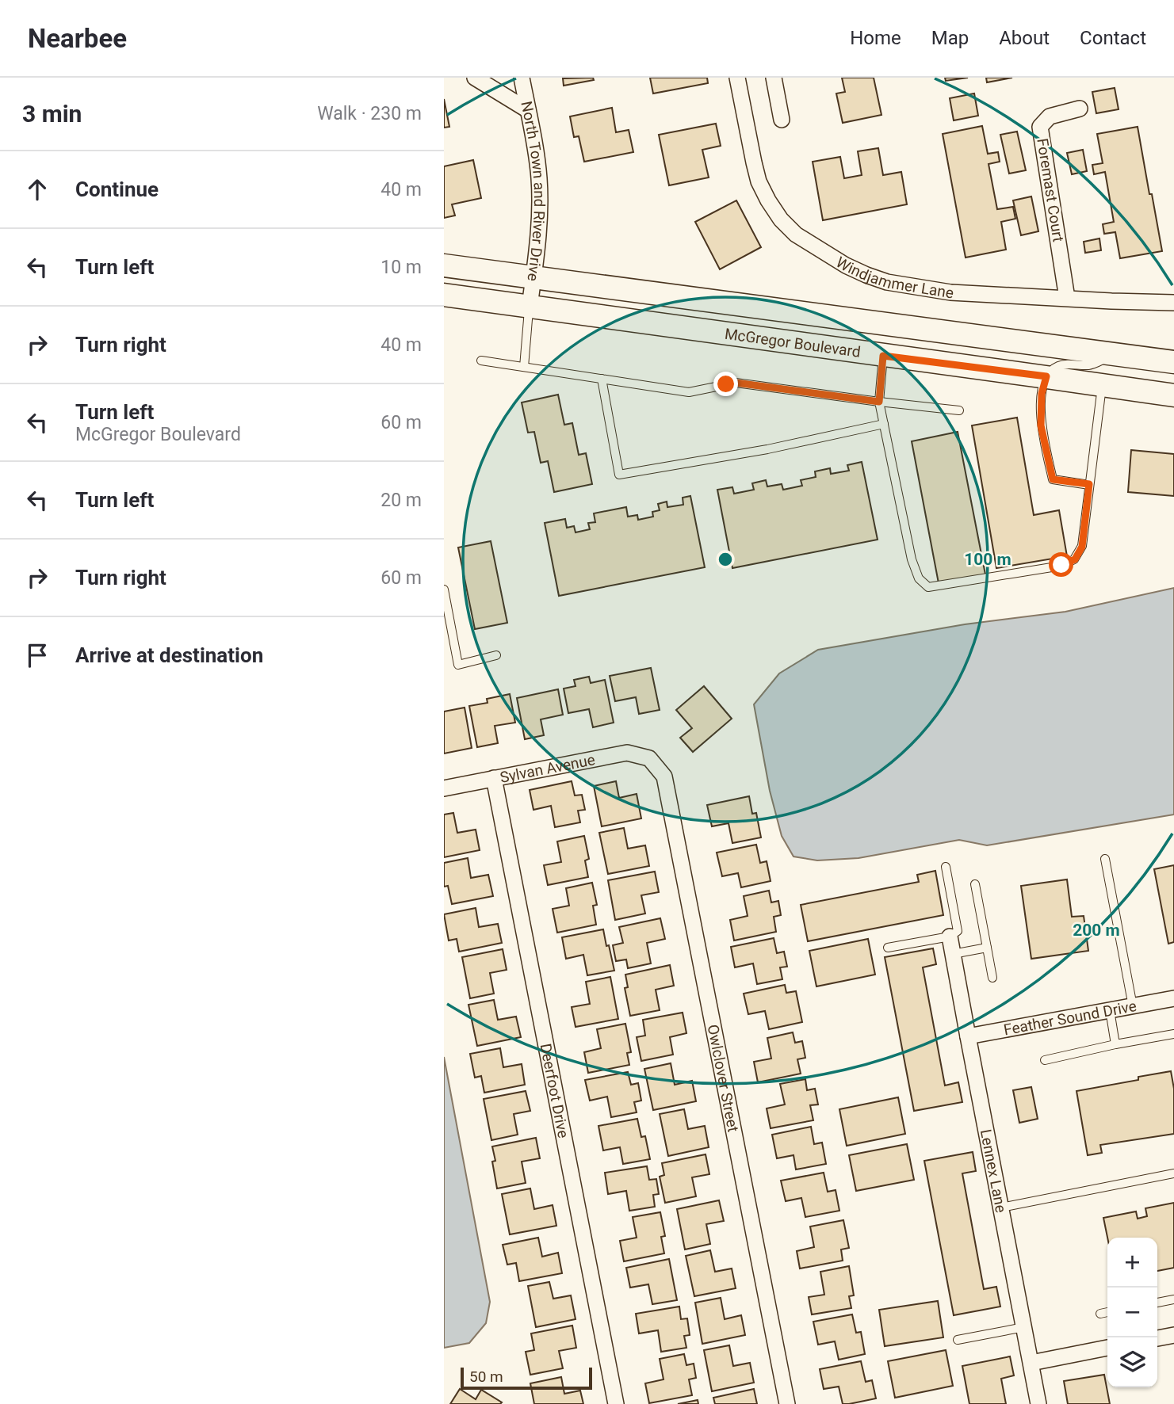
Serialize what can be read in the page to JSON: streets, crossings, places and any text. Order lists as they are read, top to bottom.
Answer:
{
  "streets": {
    "main road": ["McGregor Boulevard"],
    "street": [
      "Foremast Court",
      "North Town and River Drive",
      "Windjammer Lane",
      "Sylvan Avenue",
      "Feather Sound Drive",
      "Owlclover Street",
      "Deerfoot Drive",
      "Lennex Lane"
    ]
  },
  "crossings": [
    ["Foremast Court", "Windjammer Lane"],
    ["North Town and River Drive", "McGregor Boulevard"],
    ["Sylvan Avenue", "Owlclover Street"],
    ["Sylvan Avenue", "Deerfoot Drive"],
    ["Feather Sound Drive", "Lennex Lane"]
  ],
  "scale_bar": "50 m",
  "page": {
    "header": "Nearbee",
    "nav": [
      "Home",
      "Map",
      "About",
      "Contact"
    ],
    "heading": ["3 min", "Walk · 230 m"],
    "list": [
      ["Continue", "40 m"],
      ["Turn left", "10 m"],
      ["Turn right", "40 m"],
      ["Turn left", "McGregor Boulevard", "60 m"],
      ["Turn left", "20 m"],
      ["Turn right", "60 m"],
      "Arrive at destination"
    ],
    "map_buttons": ["+", "−"],
    "scale": "50 m"
  },
  "rings": ["100 m", "200 m"]
}
